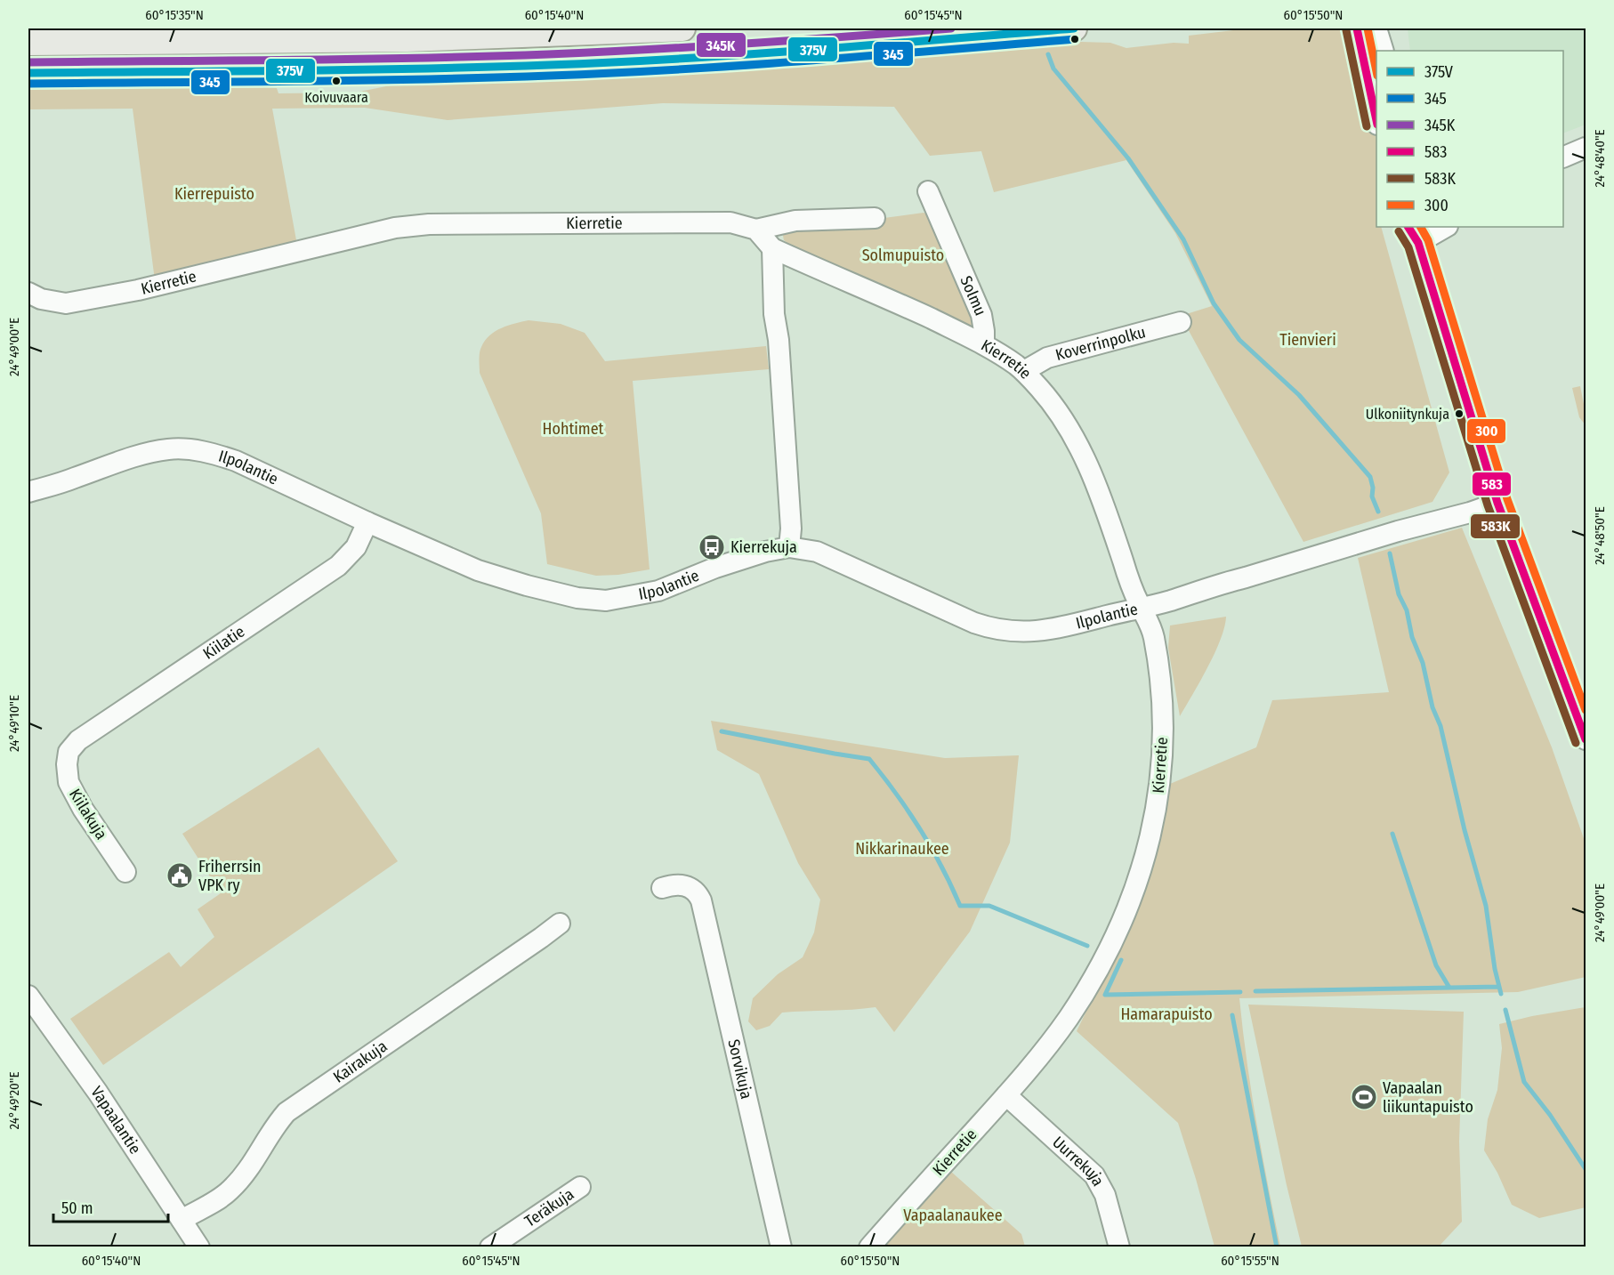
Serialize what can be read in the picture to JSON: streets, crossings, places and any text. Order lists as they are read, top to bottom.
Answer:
{
  "streets": {
    "street": [
      "Kierretie",
      "Solmu",
      "Koverrinpolku",
      "Ilpolantie",
      "Kiilatie",
      "Kiilakuja",
      "Kairakuja",
      "Sorvikuja",
      "Vapaalantie",
      "Uurrekuja",
      "Teräkuja"
    ]
  },
  "crossings": [
    ["Kierretie", "Solmu"],
    ["Kierretie", "Koverrinpolku"],
    ["Kierretie", "Ilpolantie"],
    ["Kierretie", "Uurrekuja"],
    ["Ilpolantie", "Kiilatie"],
    ["Kiilatie", "Kiilakuja"],
    ["Kairakuja", "Vapaalantie"]
  ],
  "parks": [
    "Kierrepuisto",
    "Solmupuisto",
    "Tienvieri",
    "Hohtimet",
    "Nikkarinaukee",
    "Hamarapuisto",
    "Vapaalanaukee"
  ],
  "places": {
    "other": ["Koivuvaara", "Ulkoniitynkuja"],
    "bus stop": ["Kierrekuja"],
    "public building": ["Friherrsin VPK ry"],
    "sports": ["Vapaalan liikuntapuisto"]
  },
  "lines": [
    "transit line 375V",
    "transit line 345K",
    "transit line 583",
    "transit line 300",
    "transit line 583K",
    "transit line 345"
  ],
  "legend": [
    "375V",
    "345",
    "345K",
    "583",
    "583K",
    "300"
  ],
  "scale_bar": "50 m",
  "coordinates": [
    "60°15'35\"N",
    "60°15'40\"N",
    "60°15'45\"N",
    "60°15'50\"N",
    "24°48'40\"E",
    "24°49'00\"E",
    "24°48'50\"E",
    "24°49'10\"E",
    "24°49'20\"E",
    "60°15'55\"N"
  ]
}
